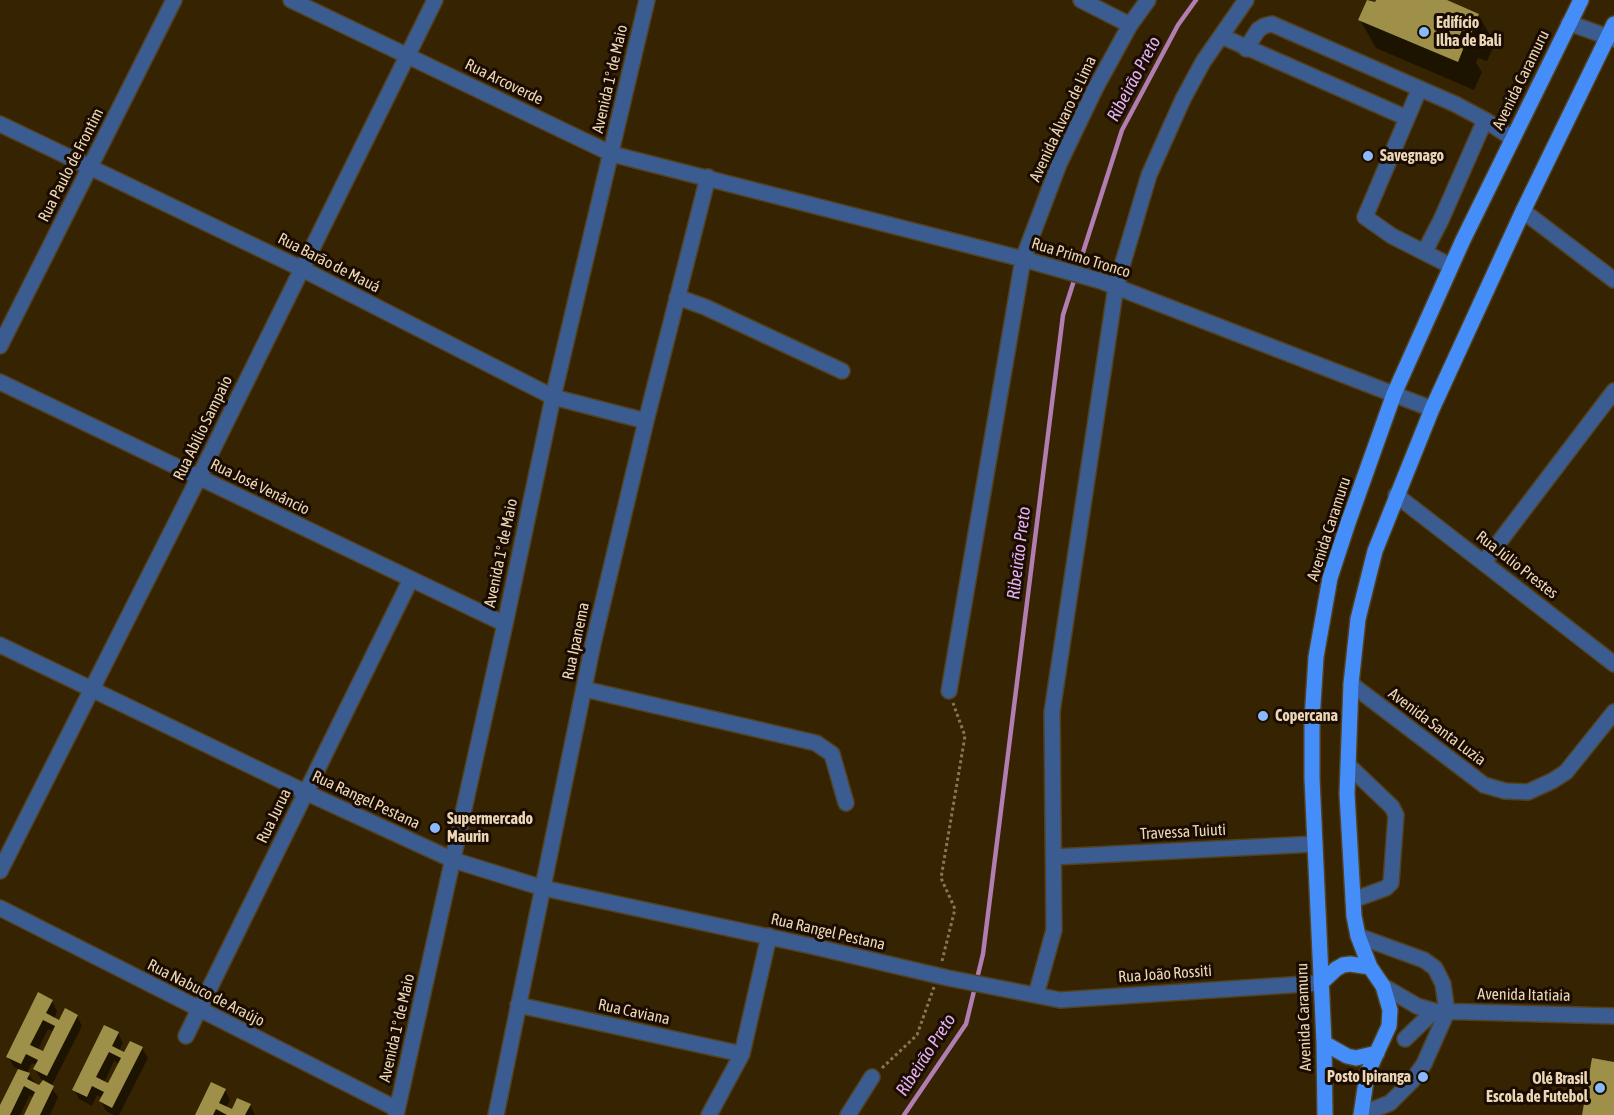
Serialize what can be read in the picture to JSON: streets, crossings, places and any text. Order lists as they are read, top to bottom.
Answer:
{
  "streets": {
    "main road": ["Avenida Caramuru"],
    "street": [
      "Avenida 1º de Maio",
      "Rua Arcoverde",
      "Avenida Álvaro de Lima",
      "Rua Paulo de Frontim",
      "Rua Primo Tronco",
      "Rua Barão de Mauá",
      "Rua Abílio Sampaio",
      "Rua José Venâncio",
      "Rua Júlio Prestes",
      "Rua Ipanema",
      "Avenida Santa Luzia",
      "Rua Rangel Pestana",
      "Rua Jurua",
      "Travessa Tuiuti",
      "Rua João Rossiti",
      "Rua Nabuco de Araújo",
      "Avenida Itatiaia",
      "Rua Caviana"
    ]
  },
  "crossings": [
    ["Avenida 1º de Maio", "Rua Arcoverde"],
    ["Avenida 1º de Maio", "Rua Barão de Mauá"],
    ["Avenida 1º de Maio", "Rua José Venâncio"],
    ["Avenida 1º de Maio", "Rua Rangel Pestana"],
    ["Avenida 1º de Maio", "Rua Nabuco de Araújo"],
    ["Avenida Caramuru", "Rua Primo Tronco"],
    ["Avenida Caramuru", "Travessa Tuiuti"],
    ["Avenida Caramuru", "Rua João Rossiti"],
    ["Avenida Caramuru", "Avenida Itatiaia"],
    ["Rua Arcoverde", "Rua Primo Tronco"],
    ["Rua Arcoverde", "Rua Abílio Sampaio"],
    ["Rua Arcoverde", "Rua Ipanema"],
    ["Avenida Álvaro de Lima", "Rua Primo Tronco"],
    ["Rua Paulo de Frontim", "Rua Barão de Mauá"],
    ["Rua Primo Tronco", "Rua Ipanema"],
    ["Rua Barão de Mauá", "Rua Abílio Sampaio"],
    ["Rua Barão de Mauá", "Rua Ipanema"],
    ["Rua Abílio Sampaio", "Rua José Venâncio"],
    ["Rua Abílio Sampaio", "Rua Rangel Pestana"],
    ["Rua José Venâncio", "Rua Jurua"],
    ["Rua Ipanema", "Rua Rangel Pestana"],
    ["Rua Ipanema", "Rua Caviana"],
    ["Rua Rangel Pestana", "Rua Jurua"],
    ["Rua Rangel Pestana", "Rua João Rossiti"],
    ["Rua Jurua", "Rua Nabuco de Araújo"],
    ["Rua João Rossiti", "Avenida Itatiaia"]
  ],
  "water": ["Ribeirão Preto"],
  "places": [
    "Edifício Ilha de Bali",
    "Savegnago",
    "Copercana",
    "Supermercado Maurin",
    "Posto Ipiranga",
    "Olé Brasil Escola de Futebol"
  ]
}
